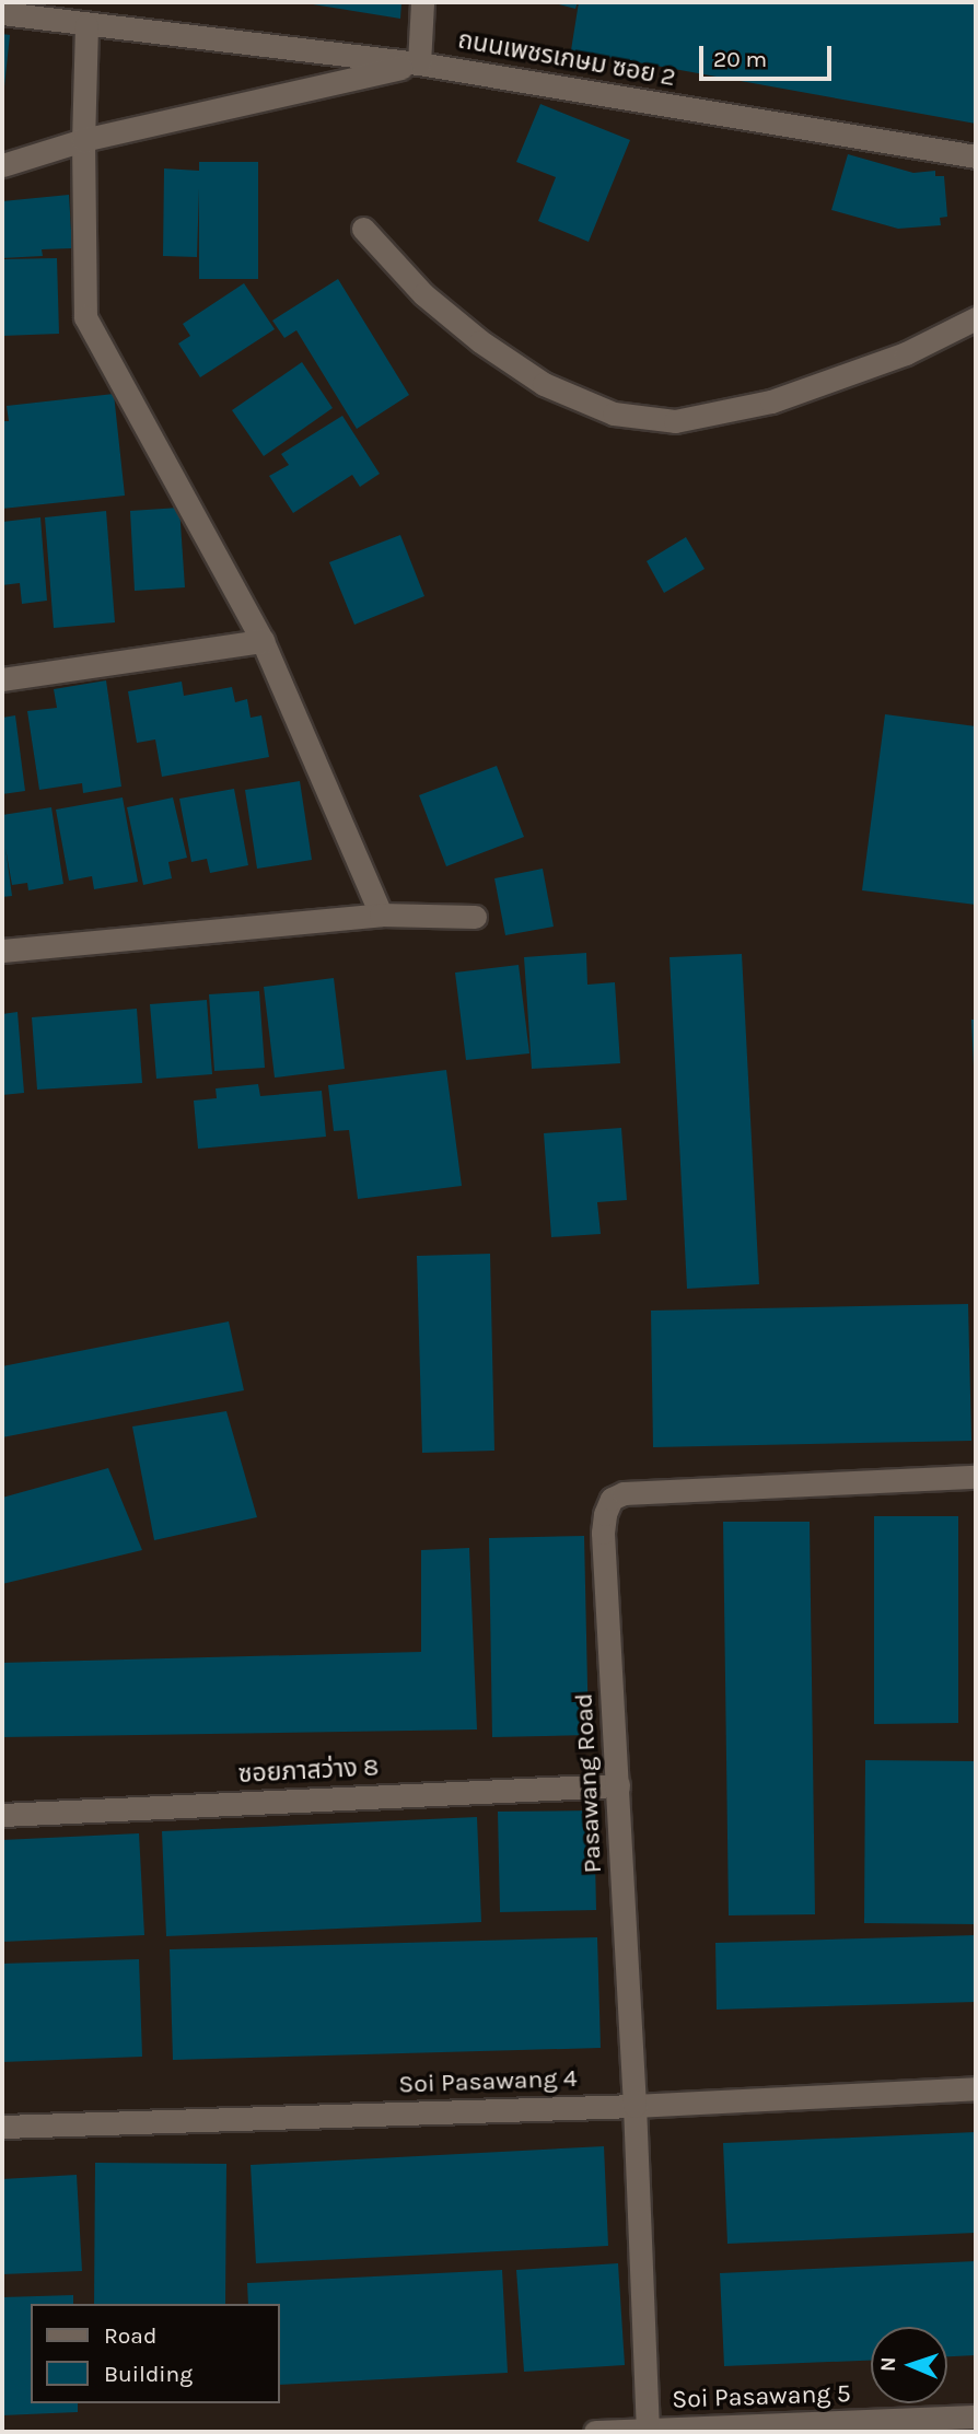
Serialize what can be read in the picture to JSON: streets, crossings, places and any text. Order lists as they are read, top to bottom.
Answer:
{
  "streets": {
    "street": [
      "ถนนเพชรเกษม ซอย 2",
      "ซอยภาสว่าง 8",
      "Pasawang Road",
      "Soi Pasawang 4",
      "Soi Pasawang 5"
    ]
  },
  "crossings": [
    ["ซอยภาสว่าง 8", "Pasawang Road"],
    ["Pasawang Road", "Soi Pasawang 4"],
    ["Pasawang Road", "Soi Pasawang 5"]
  ],
  "legend": ["Road", "Building"],
  "scale_bar": "20 m",
  "north": "left"
}
